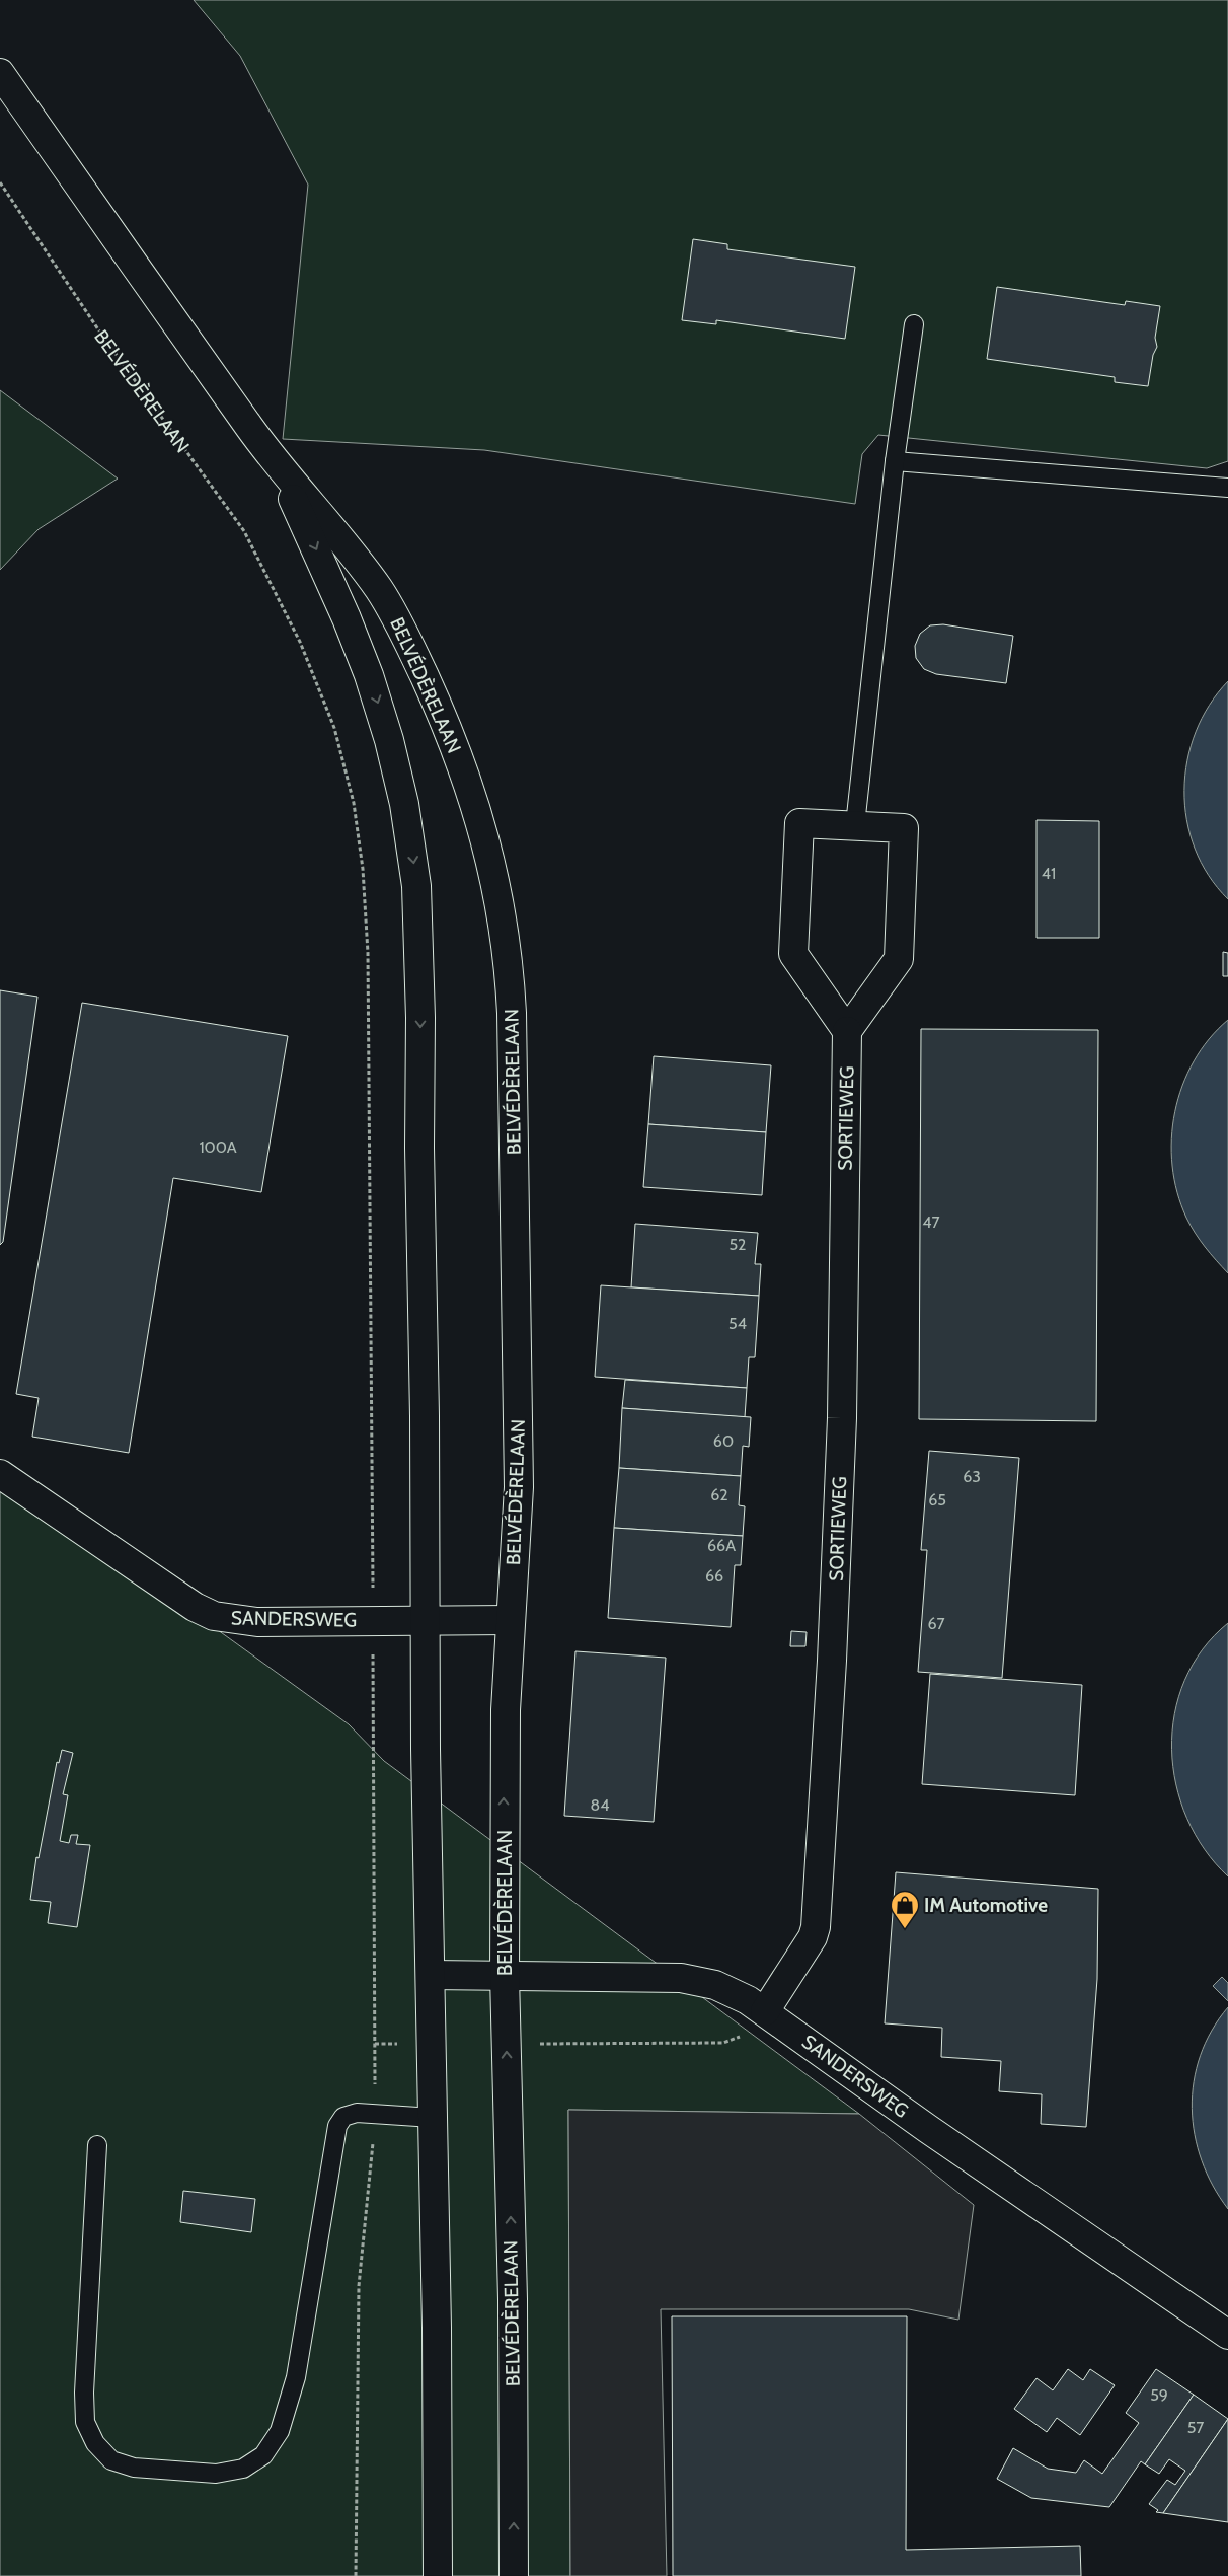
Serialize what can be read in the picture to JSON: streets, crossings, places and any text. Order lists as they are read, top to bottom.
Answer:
{
  "streets": {
    "main road": ["BELVÉDÈRELAAN", "SORTIEWEG", "SANDERSWEG"]
  },
  "crossings": [
    ["BELVÉDÈRELAAN", "SANDERSWEG"],
    ["SORTIEWEG", "SANDERSWEG"]
  ],
  "places": {
    "shop": ["IM Automotive"]
  },
  "house_numbers": [
    "41",
    "100A",
    "47",
    "52",
    "54",
    "60",
    "63",
    "62",
    "65",
    "66A",
    "66",
    "67",
    "84",
    "59",
    "57"
  ]
}
